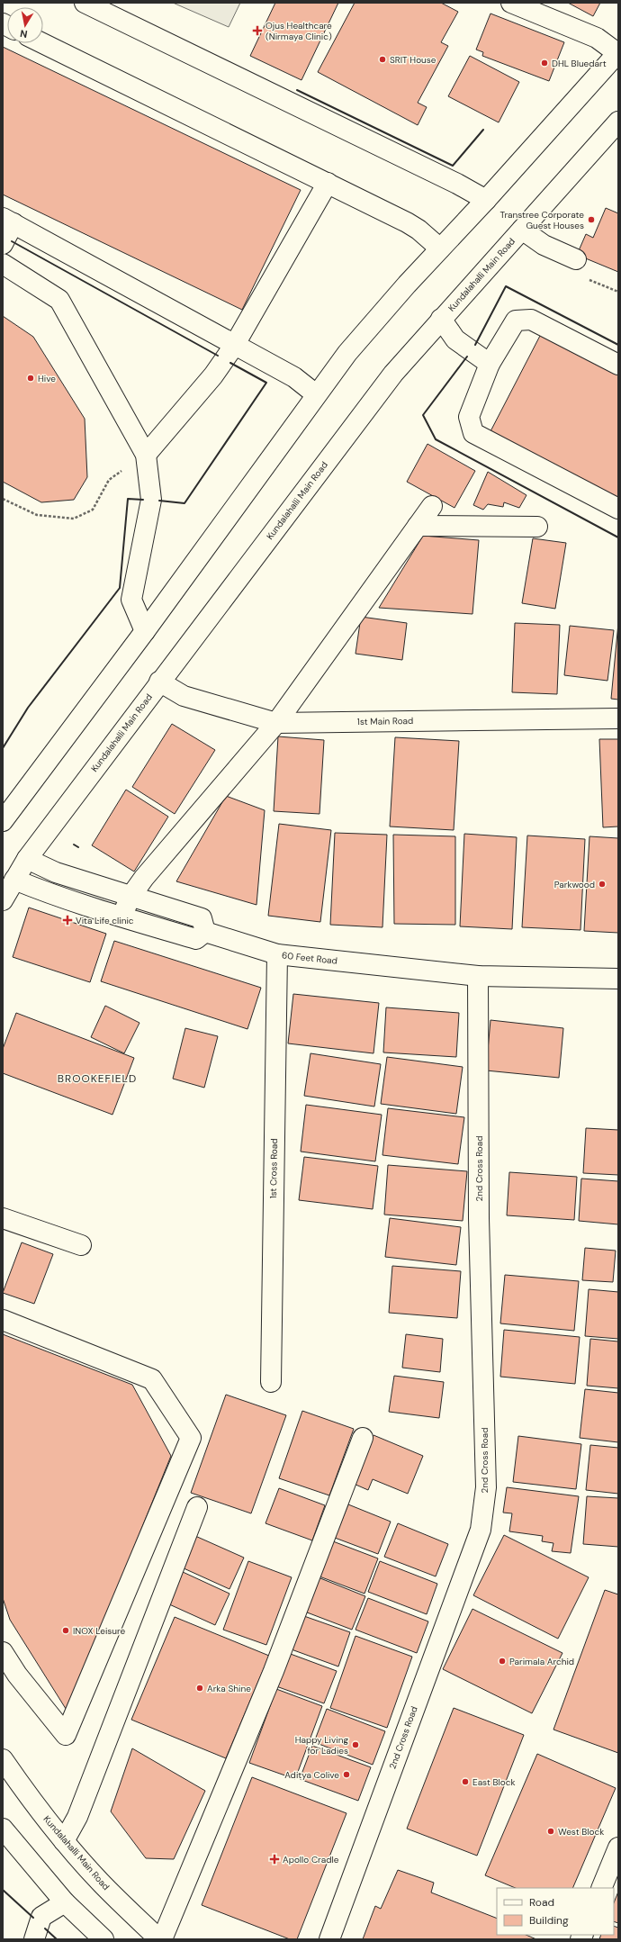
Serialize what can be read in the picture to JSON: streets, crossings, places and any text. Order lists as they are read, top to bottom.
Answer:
{
  "streets": {
    "street": [
      "Kundalahalli Main Road",
      "1st Main Road",
      "60 Feet Road",
      "1st Cross Road",
      "2nd Cross Road"
    ]
  },
  "crossings": [
    ["Kundalahalli Main Road", "1st Main Road"],
    ["60 Feet Road", "1st Cross Road"],
    ["60 Feet Road", "2nd Cross Road"]
  ],
  "districts": ["BROOKEFIELD"],
  "places": {
    "health": ["Ojus Healthcare (Nirmaya Clinic)", "Vita Life clinic", "Apollo Cradle"],
    "other": [
      "SRIT House",
      "DHL Bluedart",
      "Transtree Corporate Guest Houses",
      "Hive",
      "Parkwood",
      "INOX Leisure",
      "Parimala Archid",
      "Arka Shine",
      "Happy Living for Ladies",
      "Aditya Colive",
      "East Block",
      "West Block"
    ]
  },
  "legend": ["Road", "Building"],
  "north": "bottom"
}
